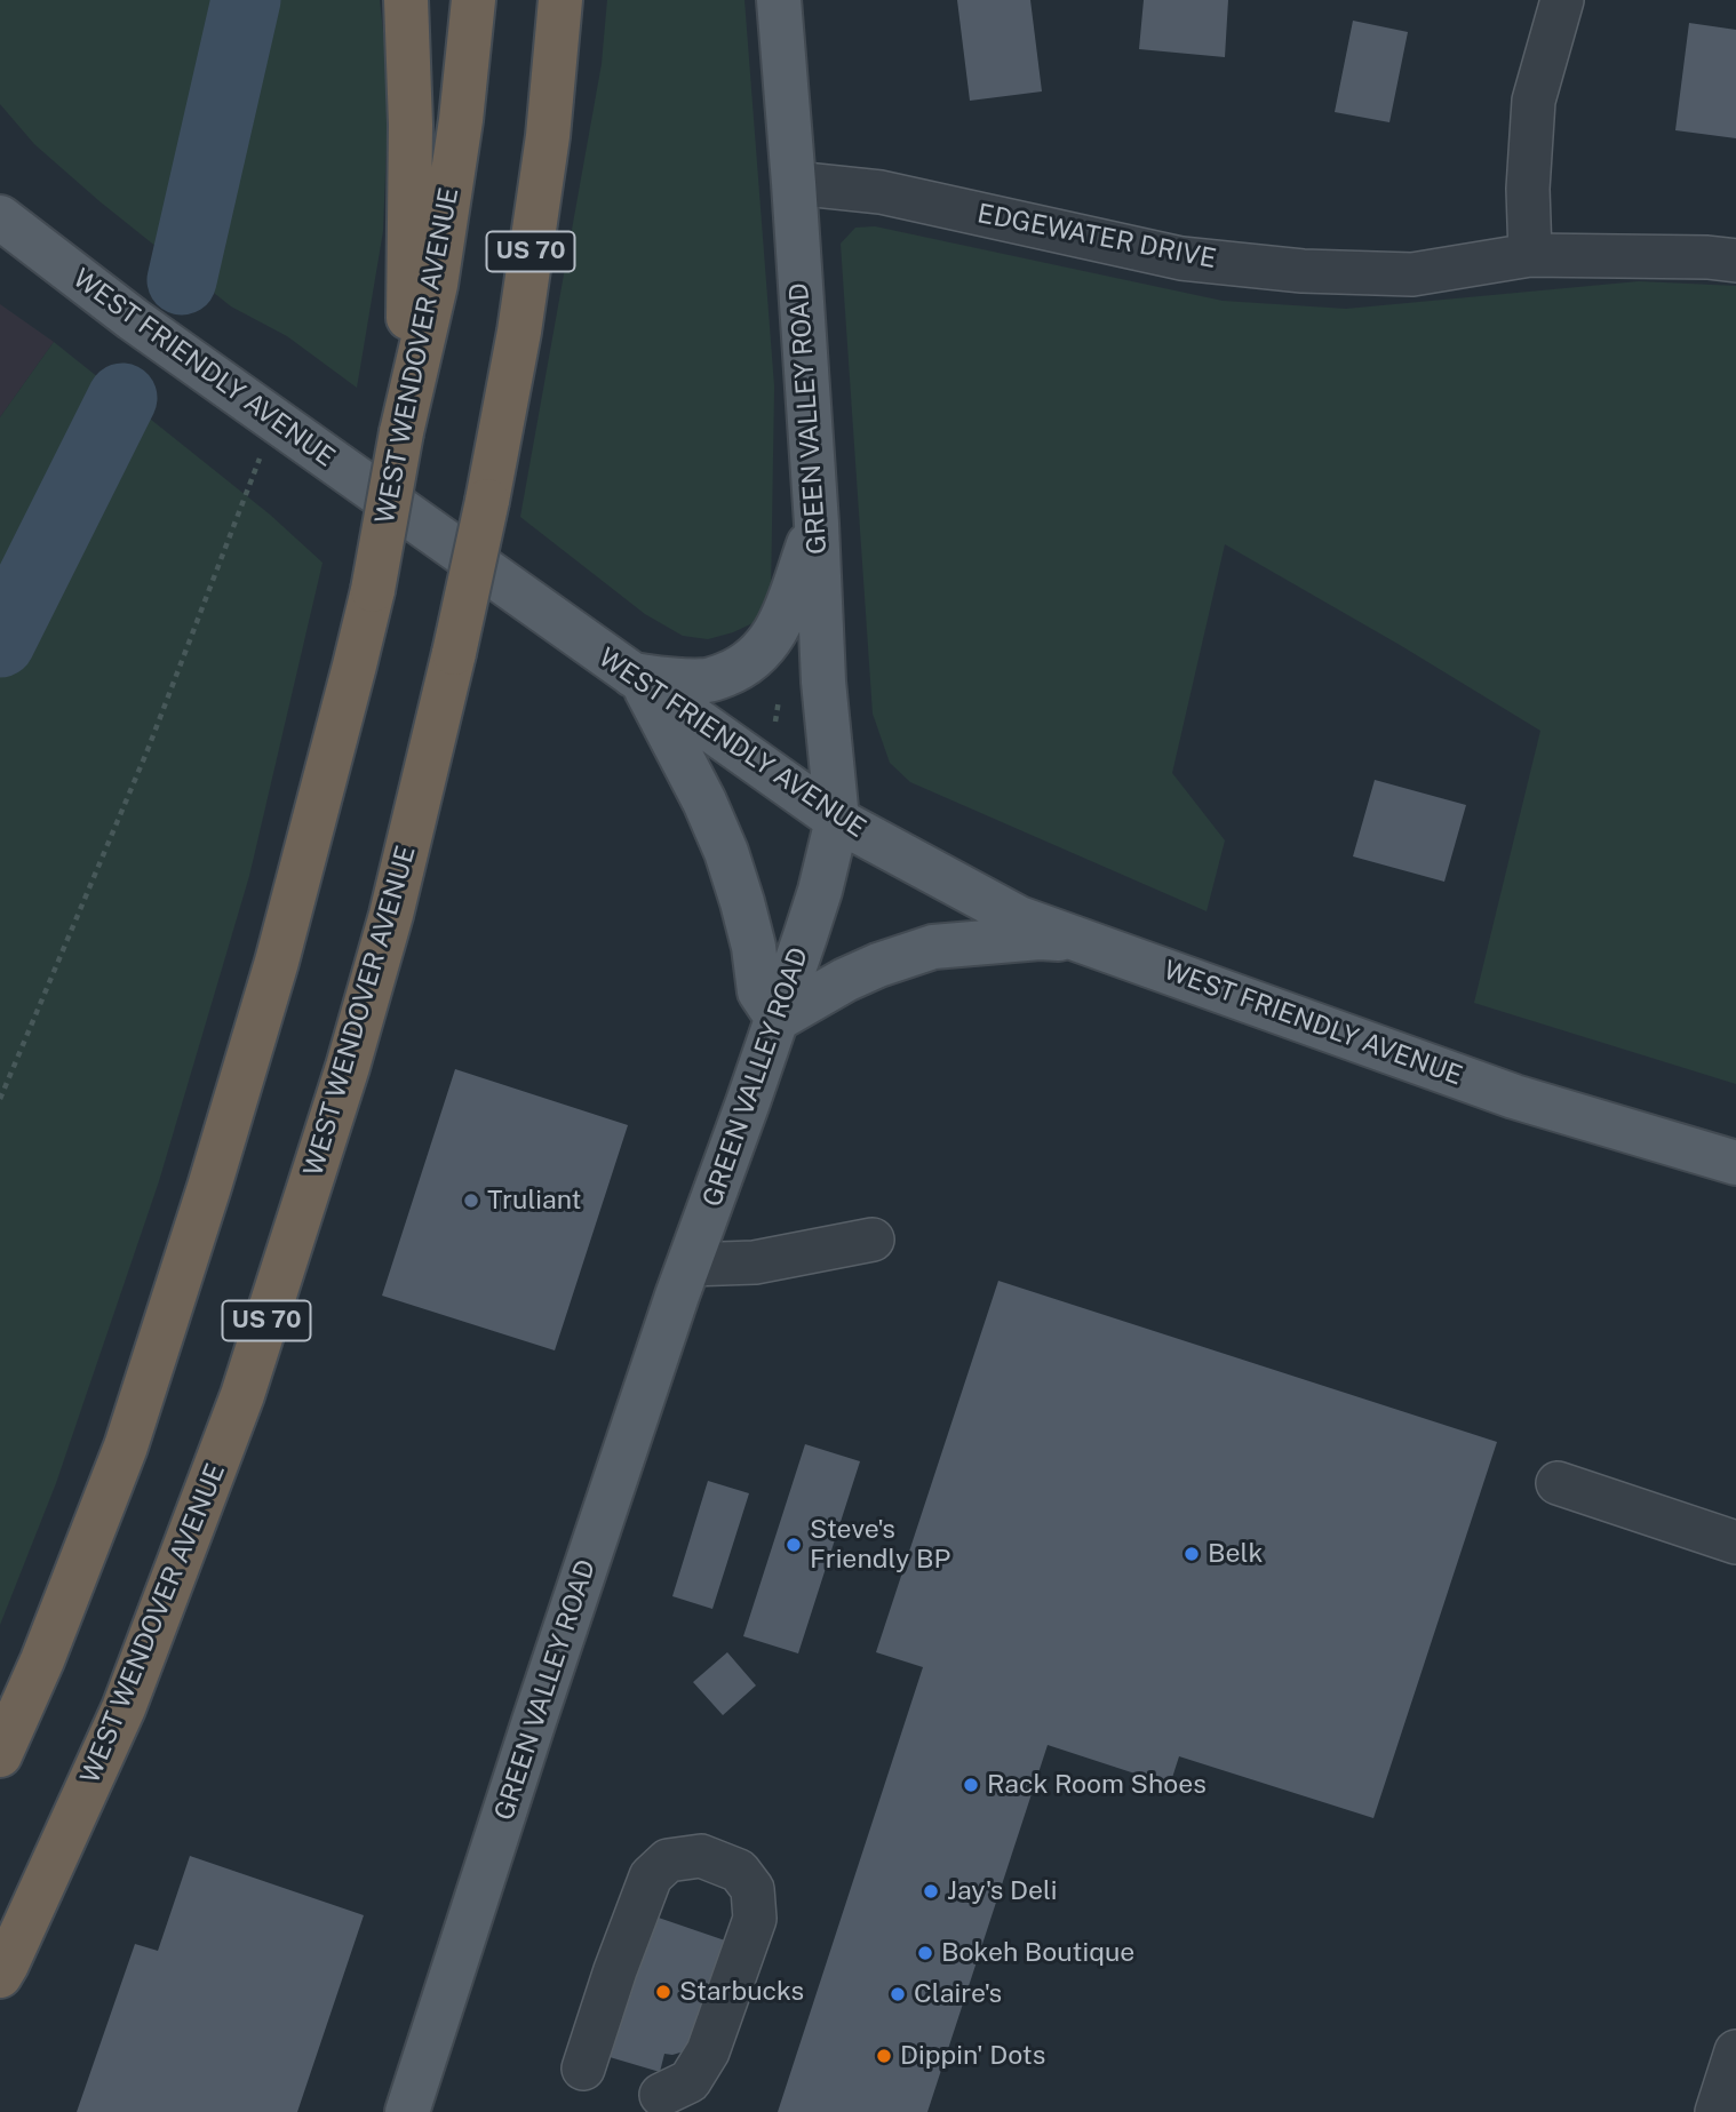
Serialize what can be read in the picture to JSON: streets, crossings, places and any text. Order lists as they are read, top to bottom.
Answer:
{
  "streets": {
    "highway": ["US 70", "WEST WENDOVER AVENUE"],
    "main road": ["WEST FRIENDLY AVENUE", "GREEN VALLEY ROAD"],
    "street": ["EDGEWATER DRIVE"]
  },
  "crossings": [
    ["EDGEWATER DRIVE", "GREEN VALLEY ROAD"],
    ["WEST FRIENDLY AVENUE", "GREEN VALLEY ROAD"]
  ],
  "places": [
    "Truliant",
    "Steve's Friendly BP",
    "Belk",
    "Rack Room Shoes",
    "Jay's Deli",
    "Bokeh Boutique",
    "Starbucks",
    "Claire's",
    "Dippin' Dots"
  ]
}
